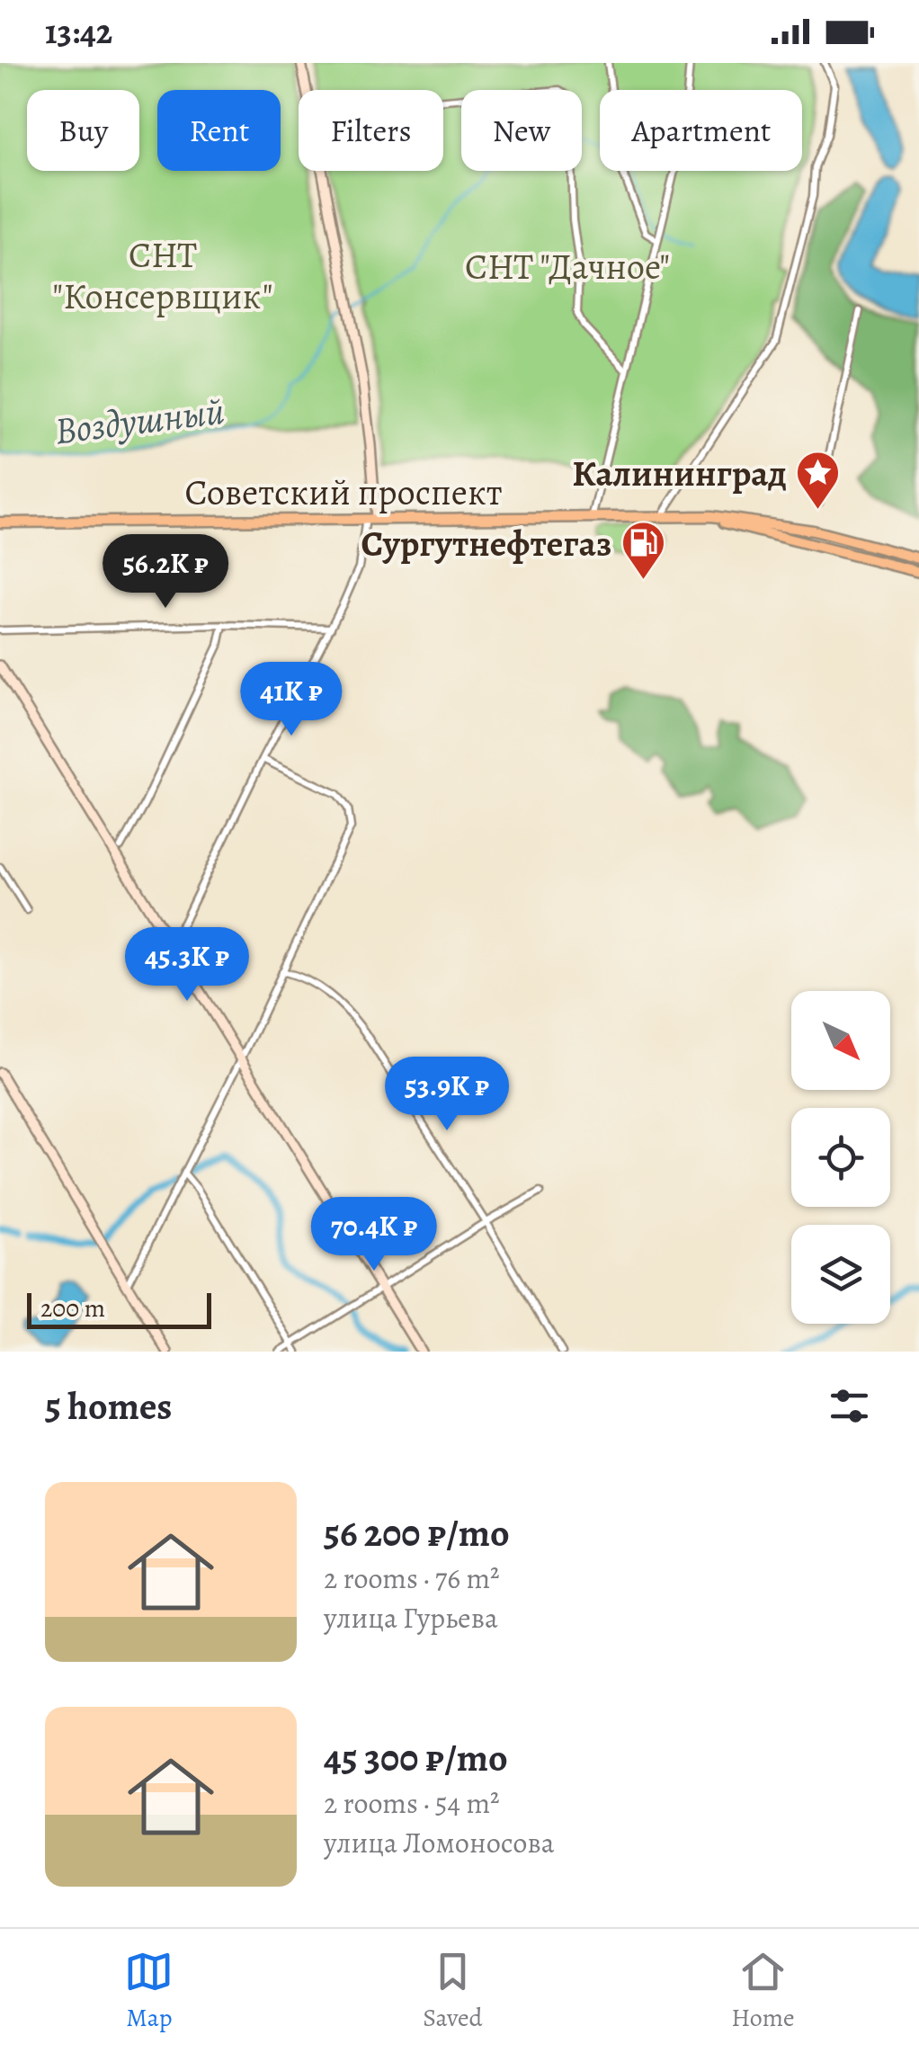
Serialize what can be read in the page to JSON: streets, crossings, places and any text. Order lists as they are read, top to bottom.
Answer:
{
  "streets": {
    "main road": ["Советский проспект"]
  },
  "water": ["Воздушный"],
  "parks": ["СНТ \"Консервщик\"", "СНТ \"Дачное\""],
  "places": {
    "place": ["Калининград"],
    "fuel station": ["Сургутнефтегаз"]
  },
  "scale_bar": "200 m",
  "north": "bottom right",
  "page": {
    "status": "13:42",
    "chip": [
      "Buy",
      "Rent",
      "Filters",
      "New",
      "Apartment"
    ],
    "price": [
      "56.2K ₽",
      "41K ₽",
      "45.3K ₽",
      "53.9K ₽",
      "70.4K ₽"
    ],
    "scale": "200 m",
    "heading": "5 homes",
    "list": [
      {
        "name": "56 200 ₽/mo",
        "note": "2 rooms · 76 m² · улица Гурьева"
      },
      {
        "name": "45 300 ₽/mo",
        "note": "2 rooms · 54 m² · улица Ломоносова"
      }
    ],
    "tabs": ["Map", "Saved", "Home"]
  }
}
